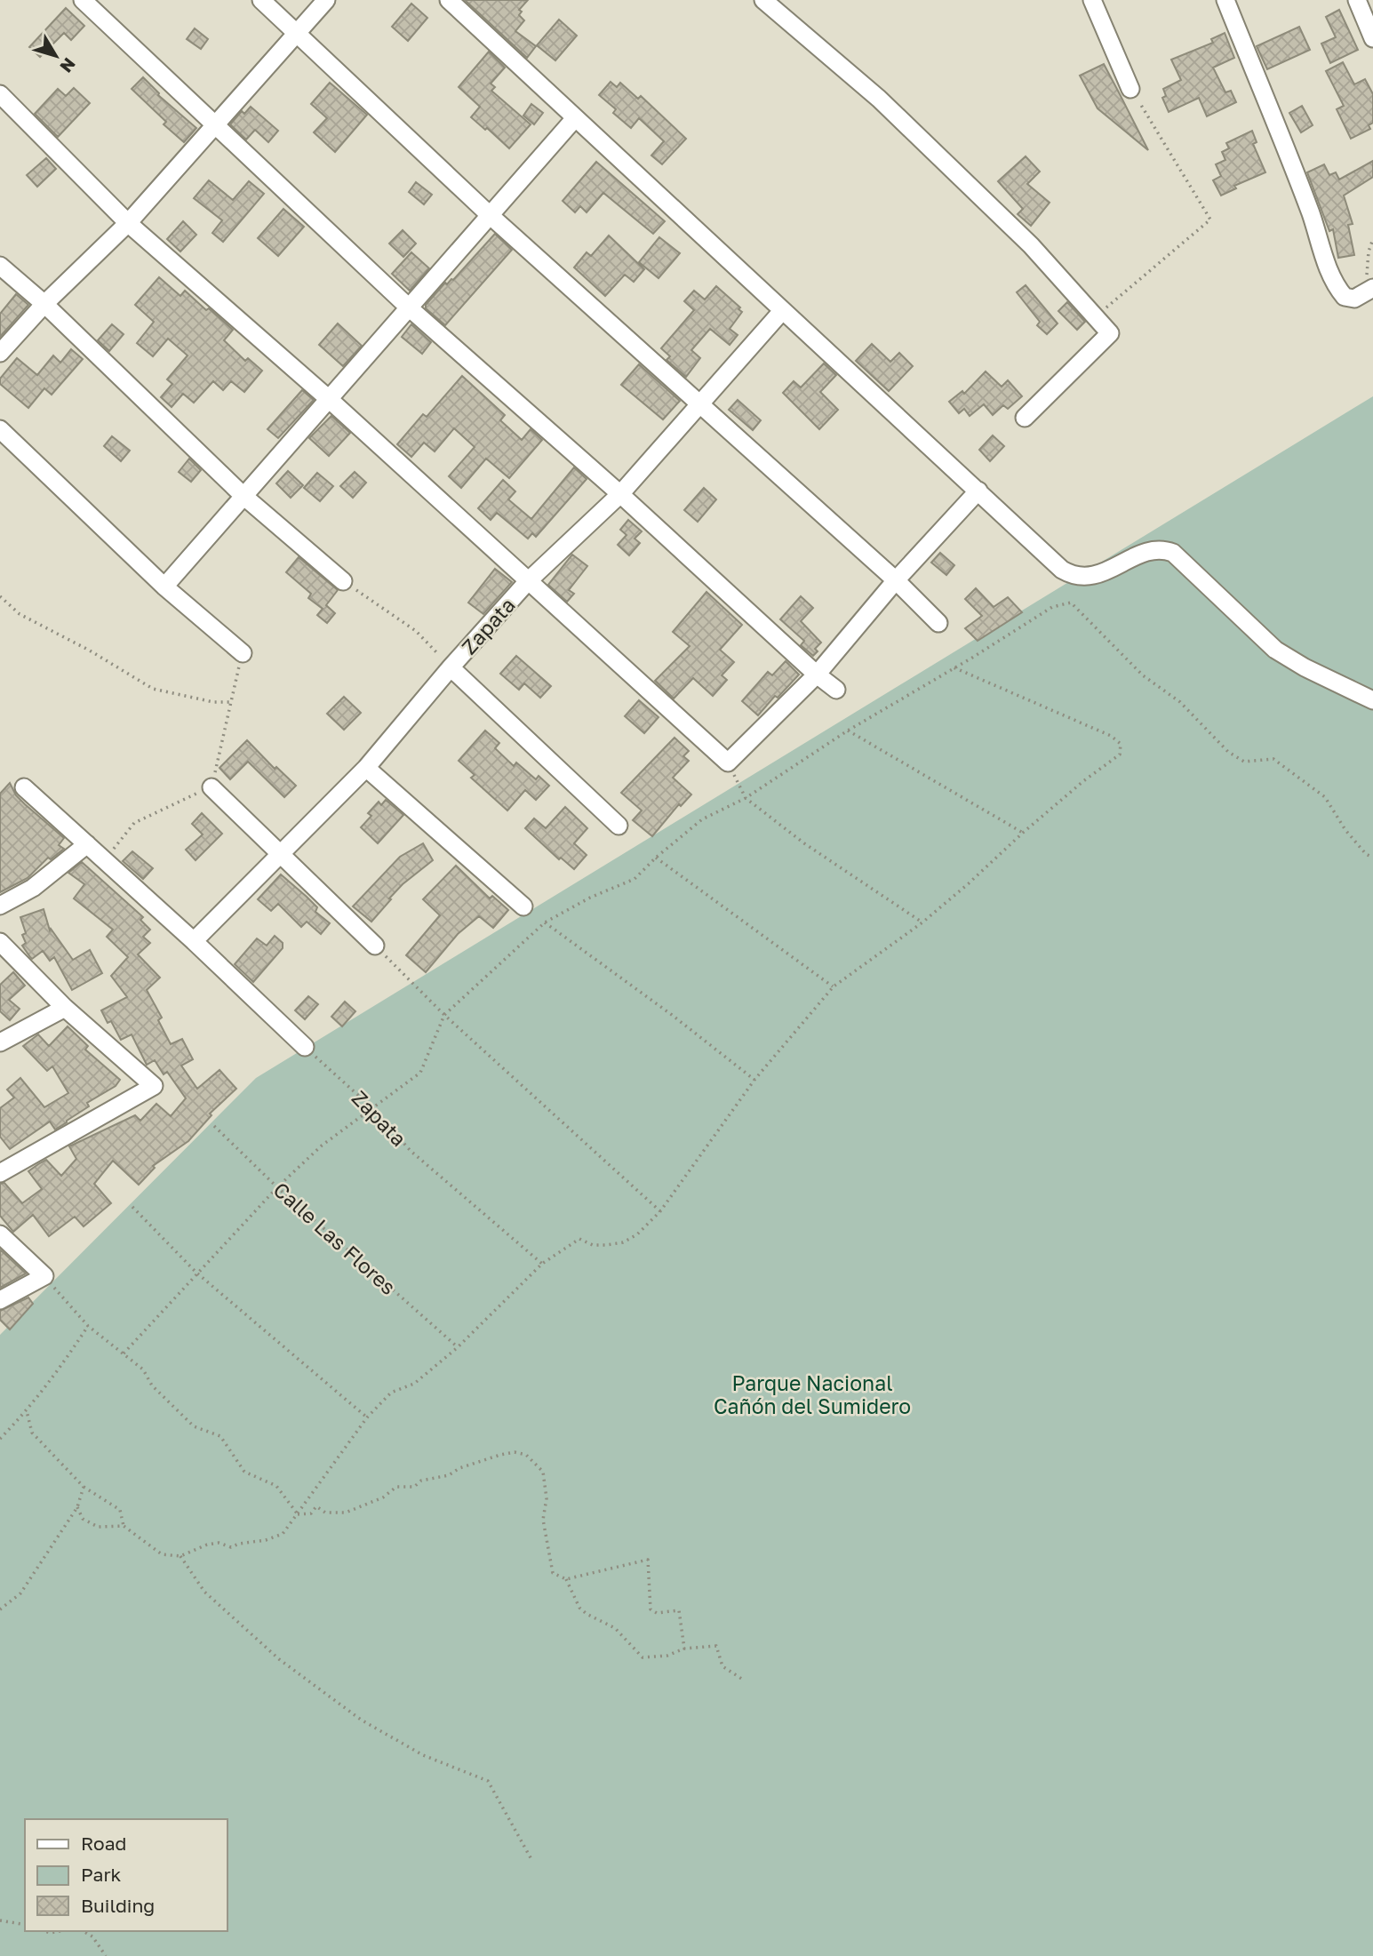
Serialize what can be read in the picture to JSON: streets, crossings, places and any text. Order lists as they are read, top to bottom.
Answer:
{
  "streets": {
    "street": ["Zapata"],
    "path": ["Calle Las Flores"]
  },
  "parks": ["Parque Nacional Cañón del Sumidero"],
  "legend": ["Road", "Park", "Building"],
  "north": "bottom right"
}
